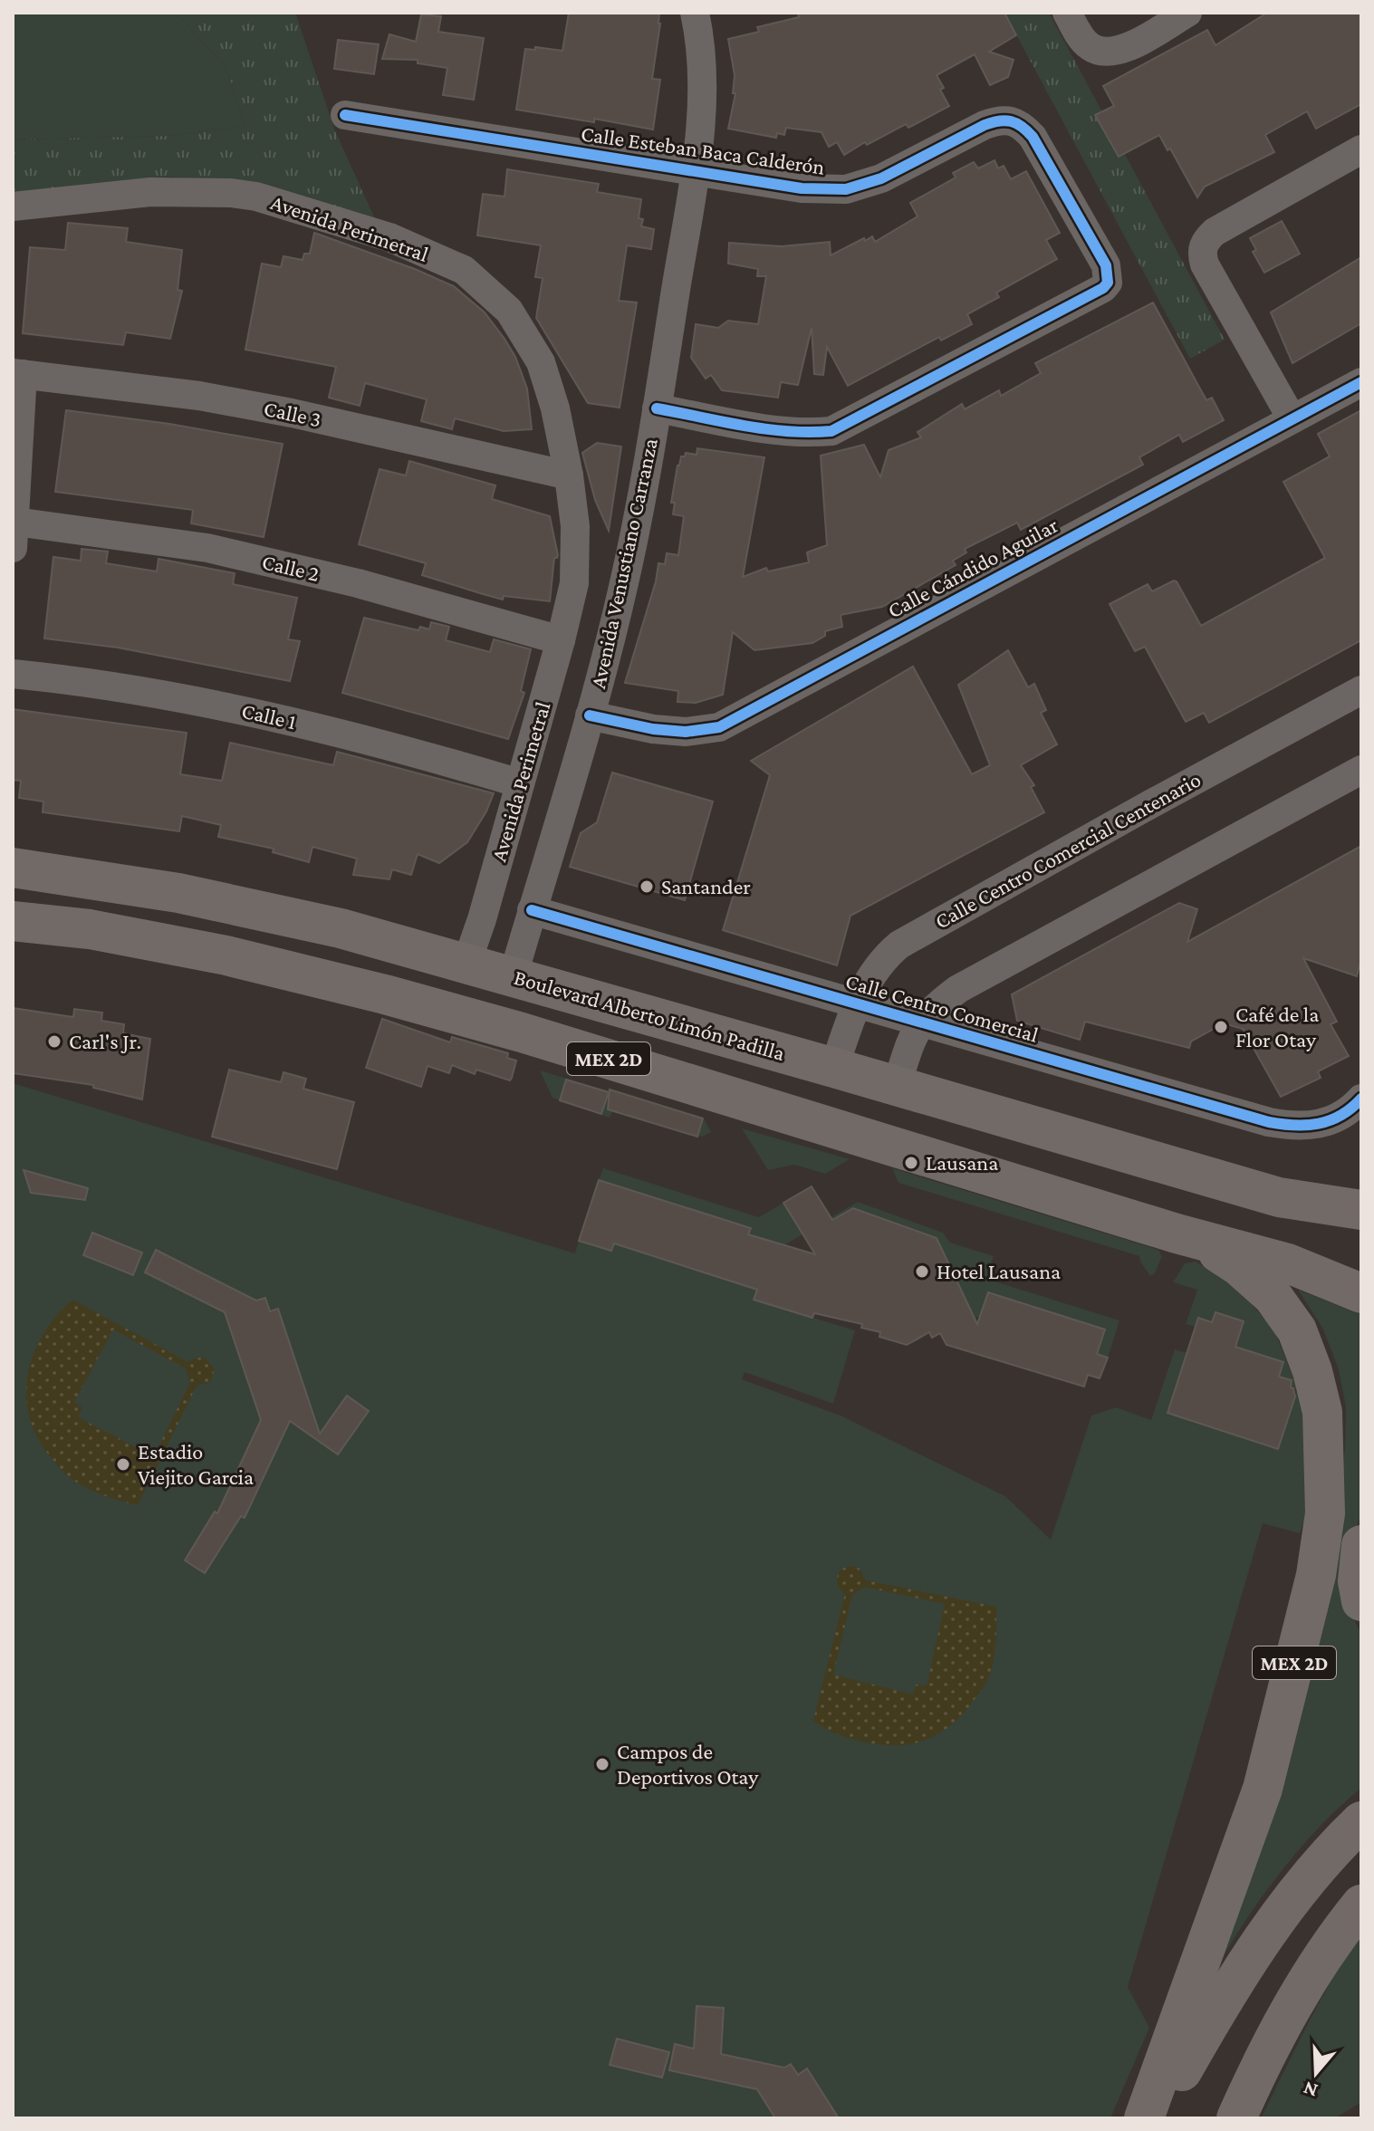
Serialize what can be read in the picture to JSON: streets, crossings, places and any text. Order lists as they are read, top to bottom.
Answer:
{
  "streets": {
    "highway": ["Boulevard Alberto Limón Padilla", "MEX 2D"],
    "street": [
      "Calle Esteban Baca Calderón",
      "Avenida Perimetral",
      "Calle 3",
      "Avenida Venustiano Carranza",
      "Calle 2",
      "Calle Cándido Aguilar",
      "Calle 1",
      "Calle Centro Comercial Centenario",
      "Calle Centro Comercial"
    ]
  },
  "crossings": [
    ["Calle Esteban Baca Calderón", "Avenida Venustiano Carranza"],
    ["Avenida Perimetral", "Calle 3"],
    ["Avenida Perimetral", "Calle 2"],
    ["Avenida Perimetral", "Calle 1"],
    ["Avenida Perimetral", "Boulevard Alberto Limón Padilla"],
    ["Avenida Venustiano Carranza", "Calle Cándido Aguilar"],
    ["Avenida Venustiano Carranza", "Calle Centro Comercial"],
    ["Avenida Venustiano Carranza", "Boulevard Alberto Limón Padilla"],
    ["Calle Centro Comercial Centenario", "Calle Centro Comercial"],
    ["Calle Centro Comercial Centenario", "Boulevard Alberto Limón Padilla"],
    ["Boulevard Alberto Limón Padilla", "MEX 2D"]
  ],
  "places": [
    "Santander",
    "Café de la Flor Otay",
    "Carl's Jr.",
    "Lausana",
    "Hotel Lausana",
    "Estadio Viejito Garcia",
    "Campos de Deportivos Otay"
  ],
  "north": "bottom"
}
